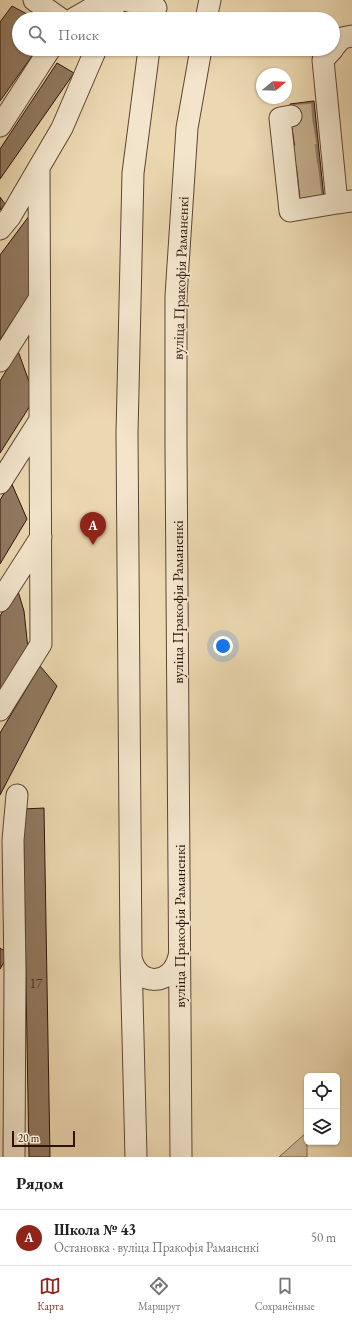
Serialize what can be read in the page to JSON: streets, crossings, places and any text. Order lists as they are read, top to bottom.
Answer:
{
  "streets": {
    "street": ["вуліца Пракофія Раманенкі"]
  },
  "house_numbers": ["17"],
  "scale_bar": "20 m",
  "north": "right",
  "page": {
    "search": "Поиск",
    "pins": "A",
    "scale": "20 m",
    "heading": "Рядом",
    "list": [
      {
        "mark": "A",
        "name": "Школа № 43",
        "note": "Остановка · вуліца Пракофія Раманенкі",
        "value": "50 m"
      }
    ],
    "nav": ["Карта", "Маршрут", "Сохранённые"]
  }
}
